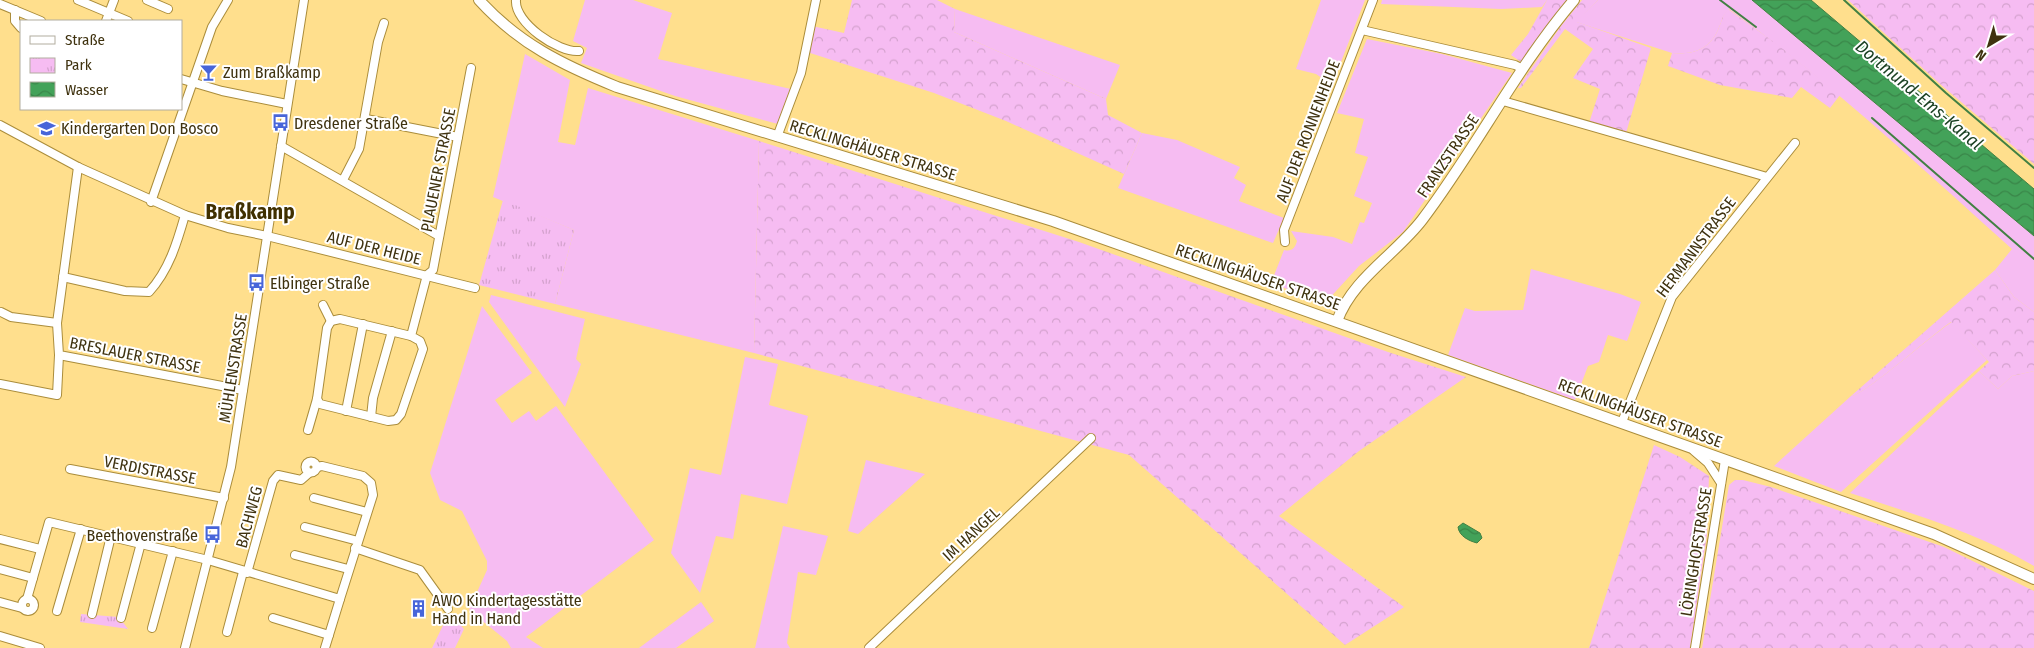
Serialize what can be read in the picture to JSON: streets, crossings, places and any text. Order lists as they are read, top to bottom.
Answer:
{
  "streets": {
    "main road": ["RECKLINGHÄUSER STRASSE", "FRANZSTRASSE"],
    "street": [
      "AUF DER RONNENHEIDE",
      "PLAUENER STRASSE",
      "HERMANNSTRASSE",
      "AUF DER HEIDE",
      "BRESLAUER STRASSE",
      "MÜHLENSTRASSE",
      "VERDISTRASSE",
      "BACHWEG",
      "IM HANGEL",
      "LÖRINGHOFSTRASSE"
    ]
  },
  "crossings": [
    ["RECKLINGHÄUSER STRASSE", "FRANZSTRASSE"],
    ["RECKLINGHÄUSER STRASSE", "HERMANNSTRASSE"],
    ["RECKLINGHÄUSER STRASSE", "LÖRINGHOFSTRASSE"],
    ["PLAUENER STRASSE", "AUF DER HEIDE"],
    ["AUF DER HEIDE", "MÜHLENSTRASSE"],
    ["BRESLAUER STRASSE", "MÜHLENSTRASSE"],
    ["MÜHLENSTRASSE", "VERDISTRASSE"]
  ],
  "districts": ["Braßkamp"],
  "water": ["Dortmund-Ems-Kanal"],
  "places": {
    "bar": ["Zum Braßkamp"],
    "bus stop": ["Dresdener Straße", "Elbinger Straße", "Beethovenstraße"],
    "school or university": ["Kindergarten Don Bosco"],
    "building": ["AWO Kindertagesstätte Hand in Hand"]
  },
  "legend": ["Straße", "Park", "Wasser"],
  "north": "bottom left"
}
